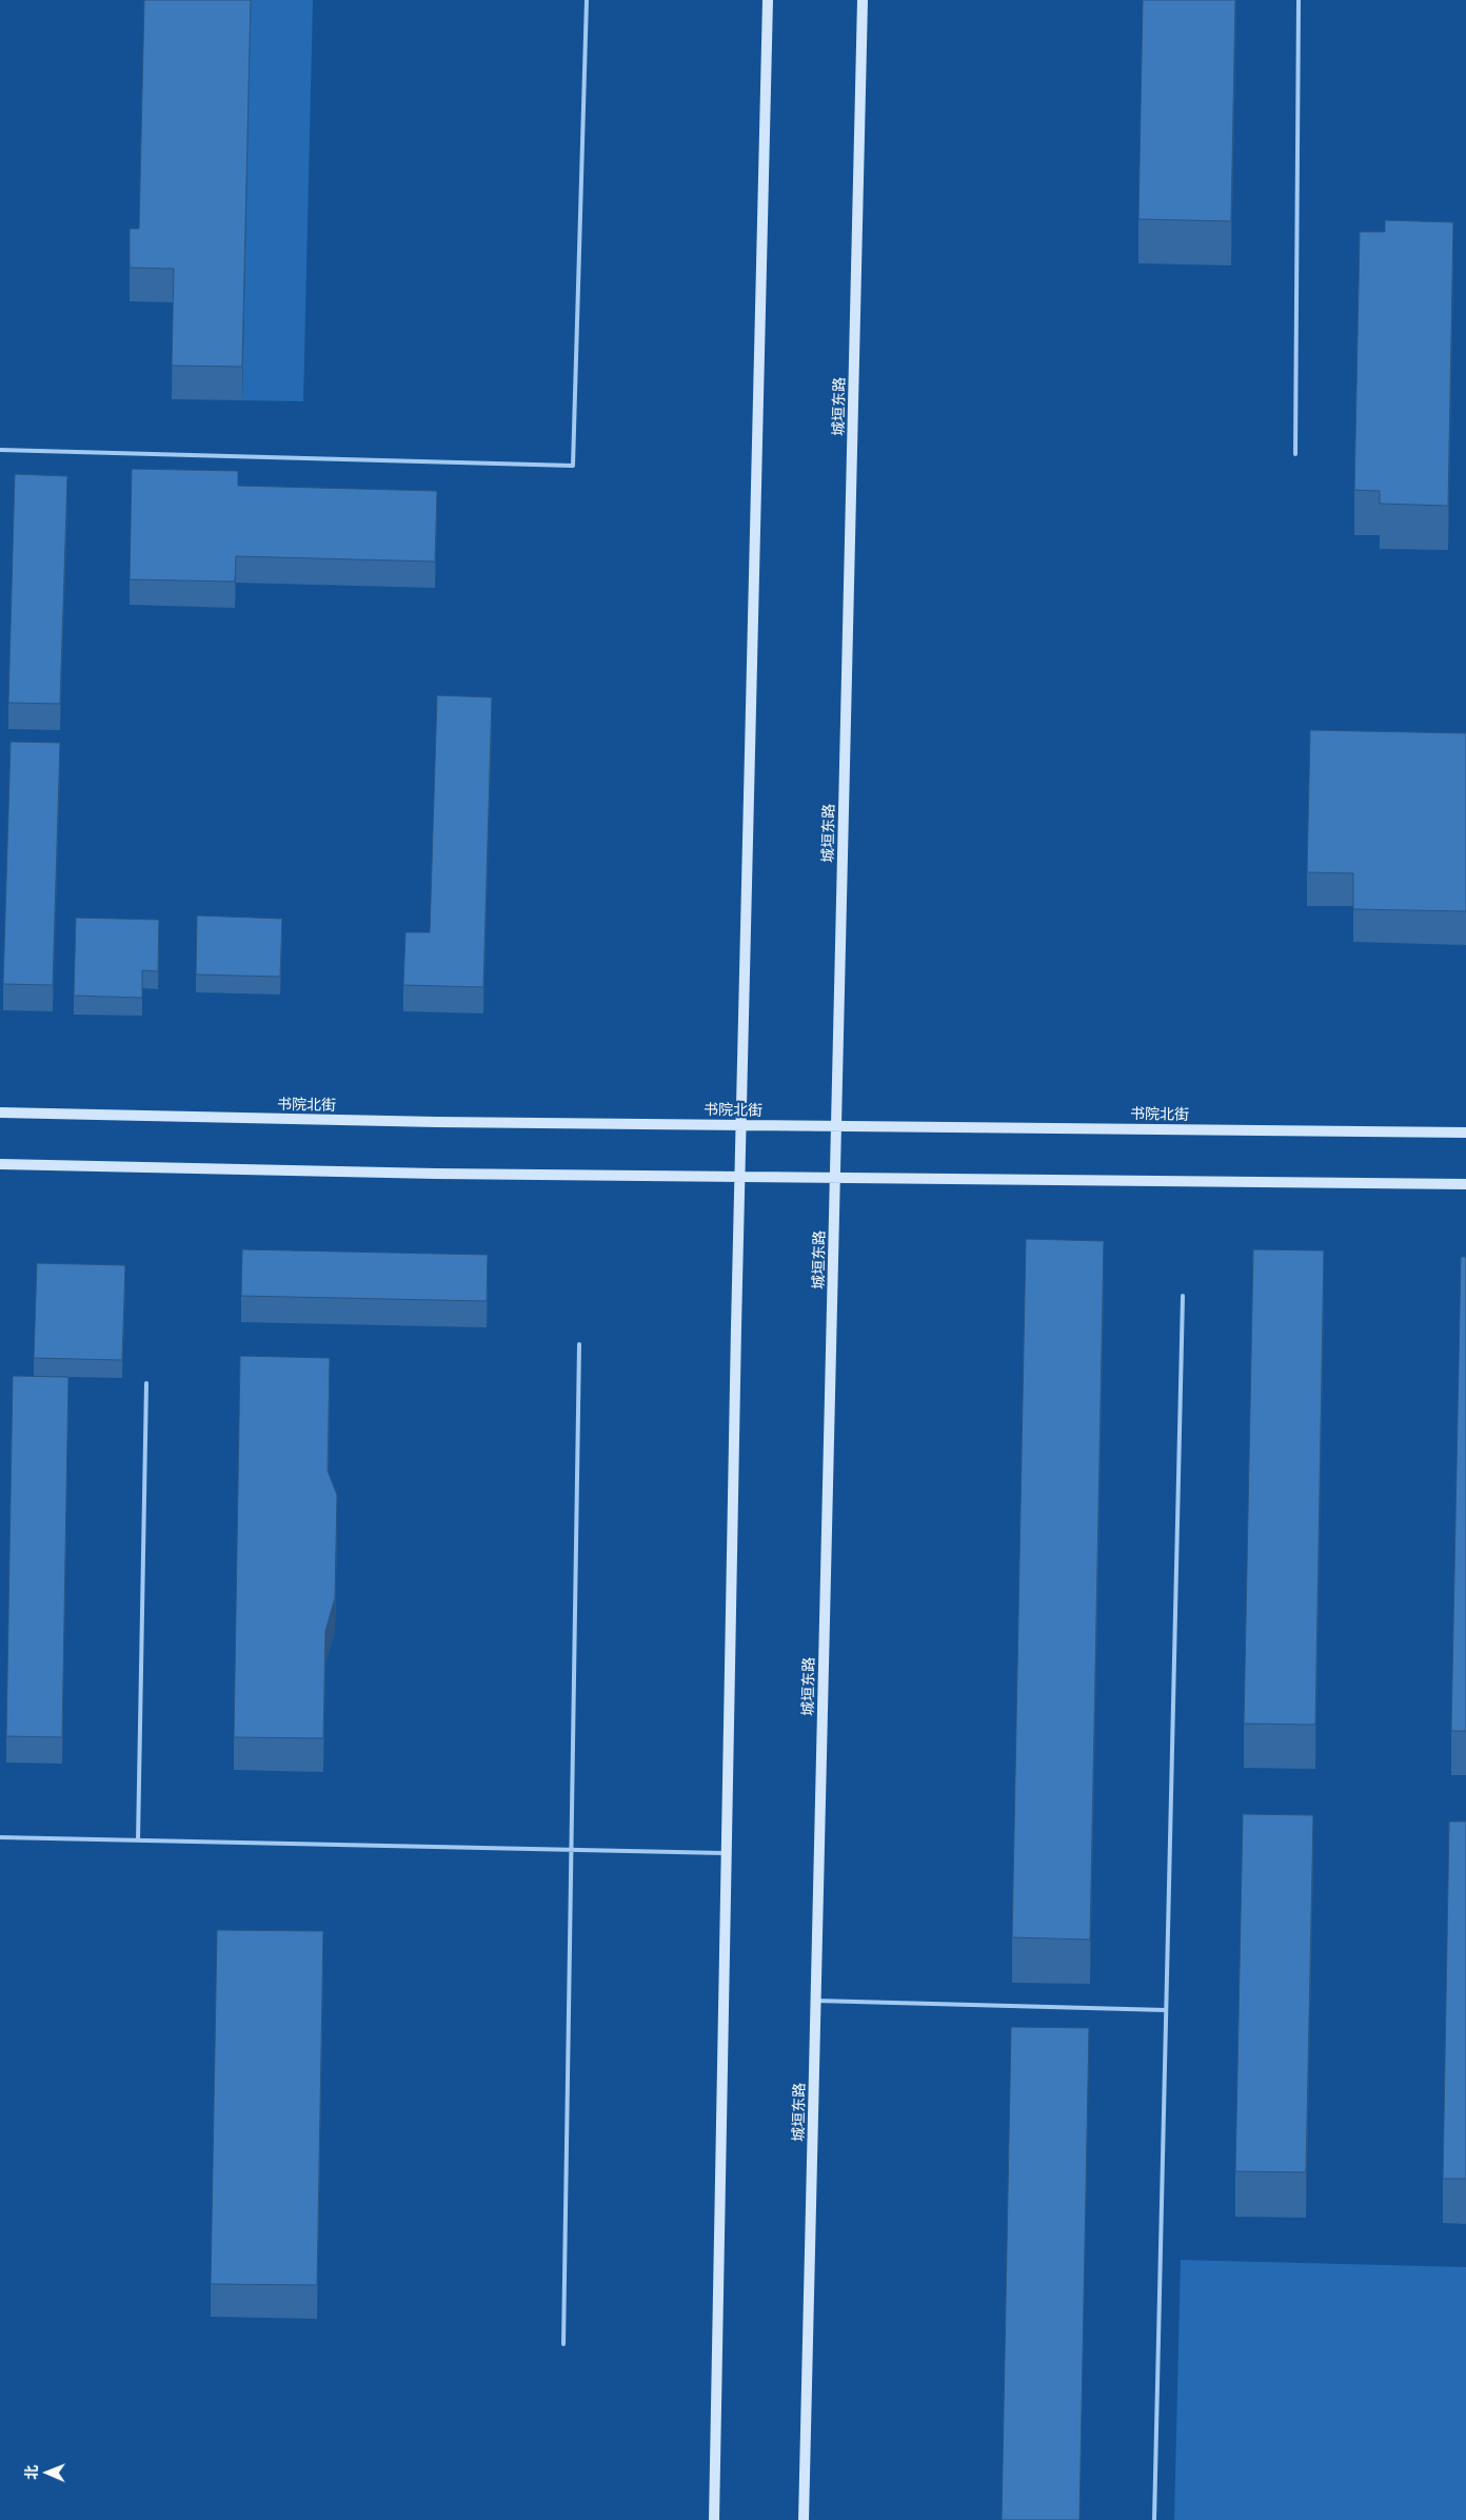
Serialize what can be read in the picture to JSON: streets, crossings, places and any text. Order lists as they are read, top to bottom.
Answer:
{
  "streets": {
    "main road": ["城垣东路", "书院北街"]
  },
  "crossings": [
    ["城垣东路", "书院北街"]
  ],
  "north": "left"
}
